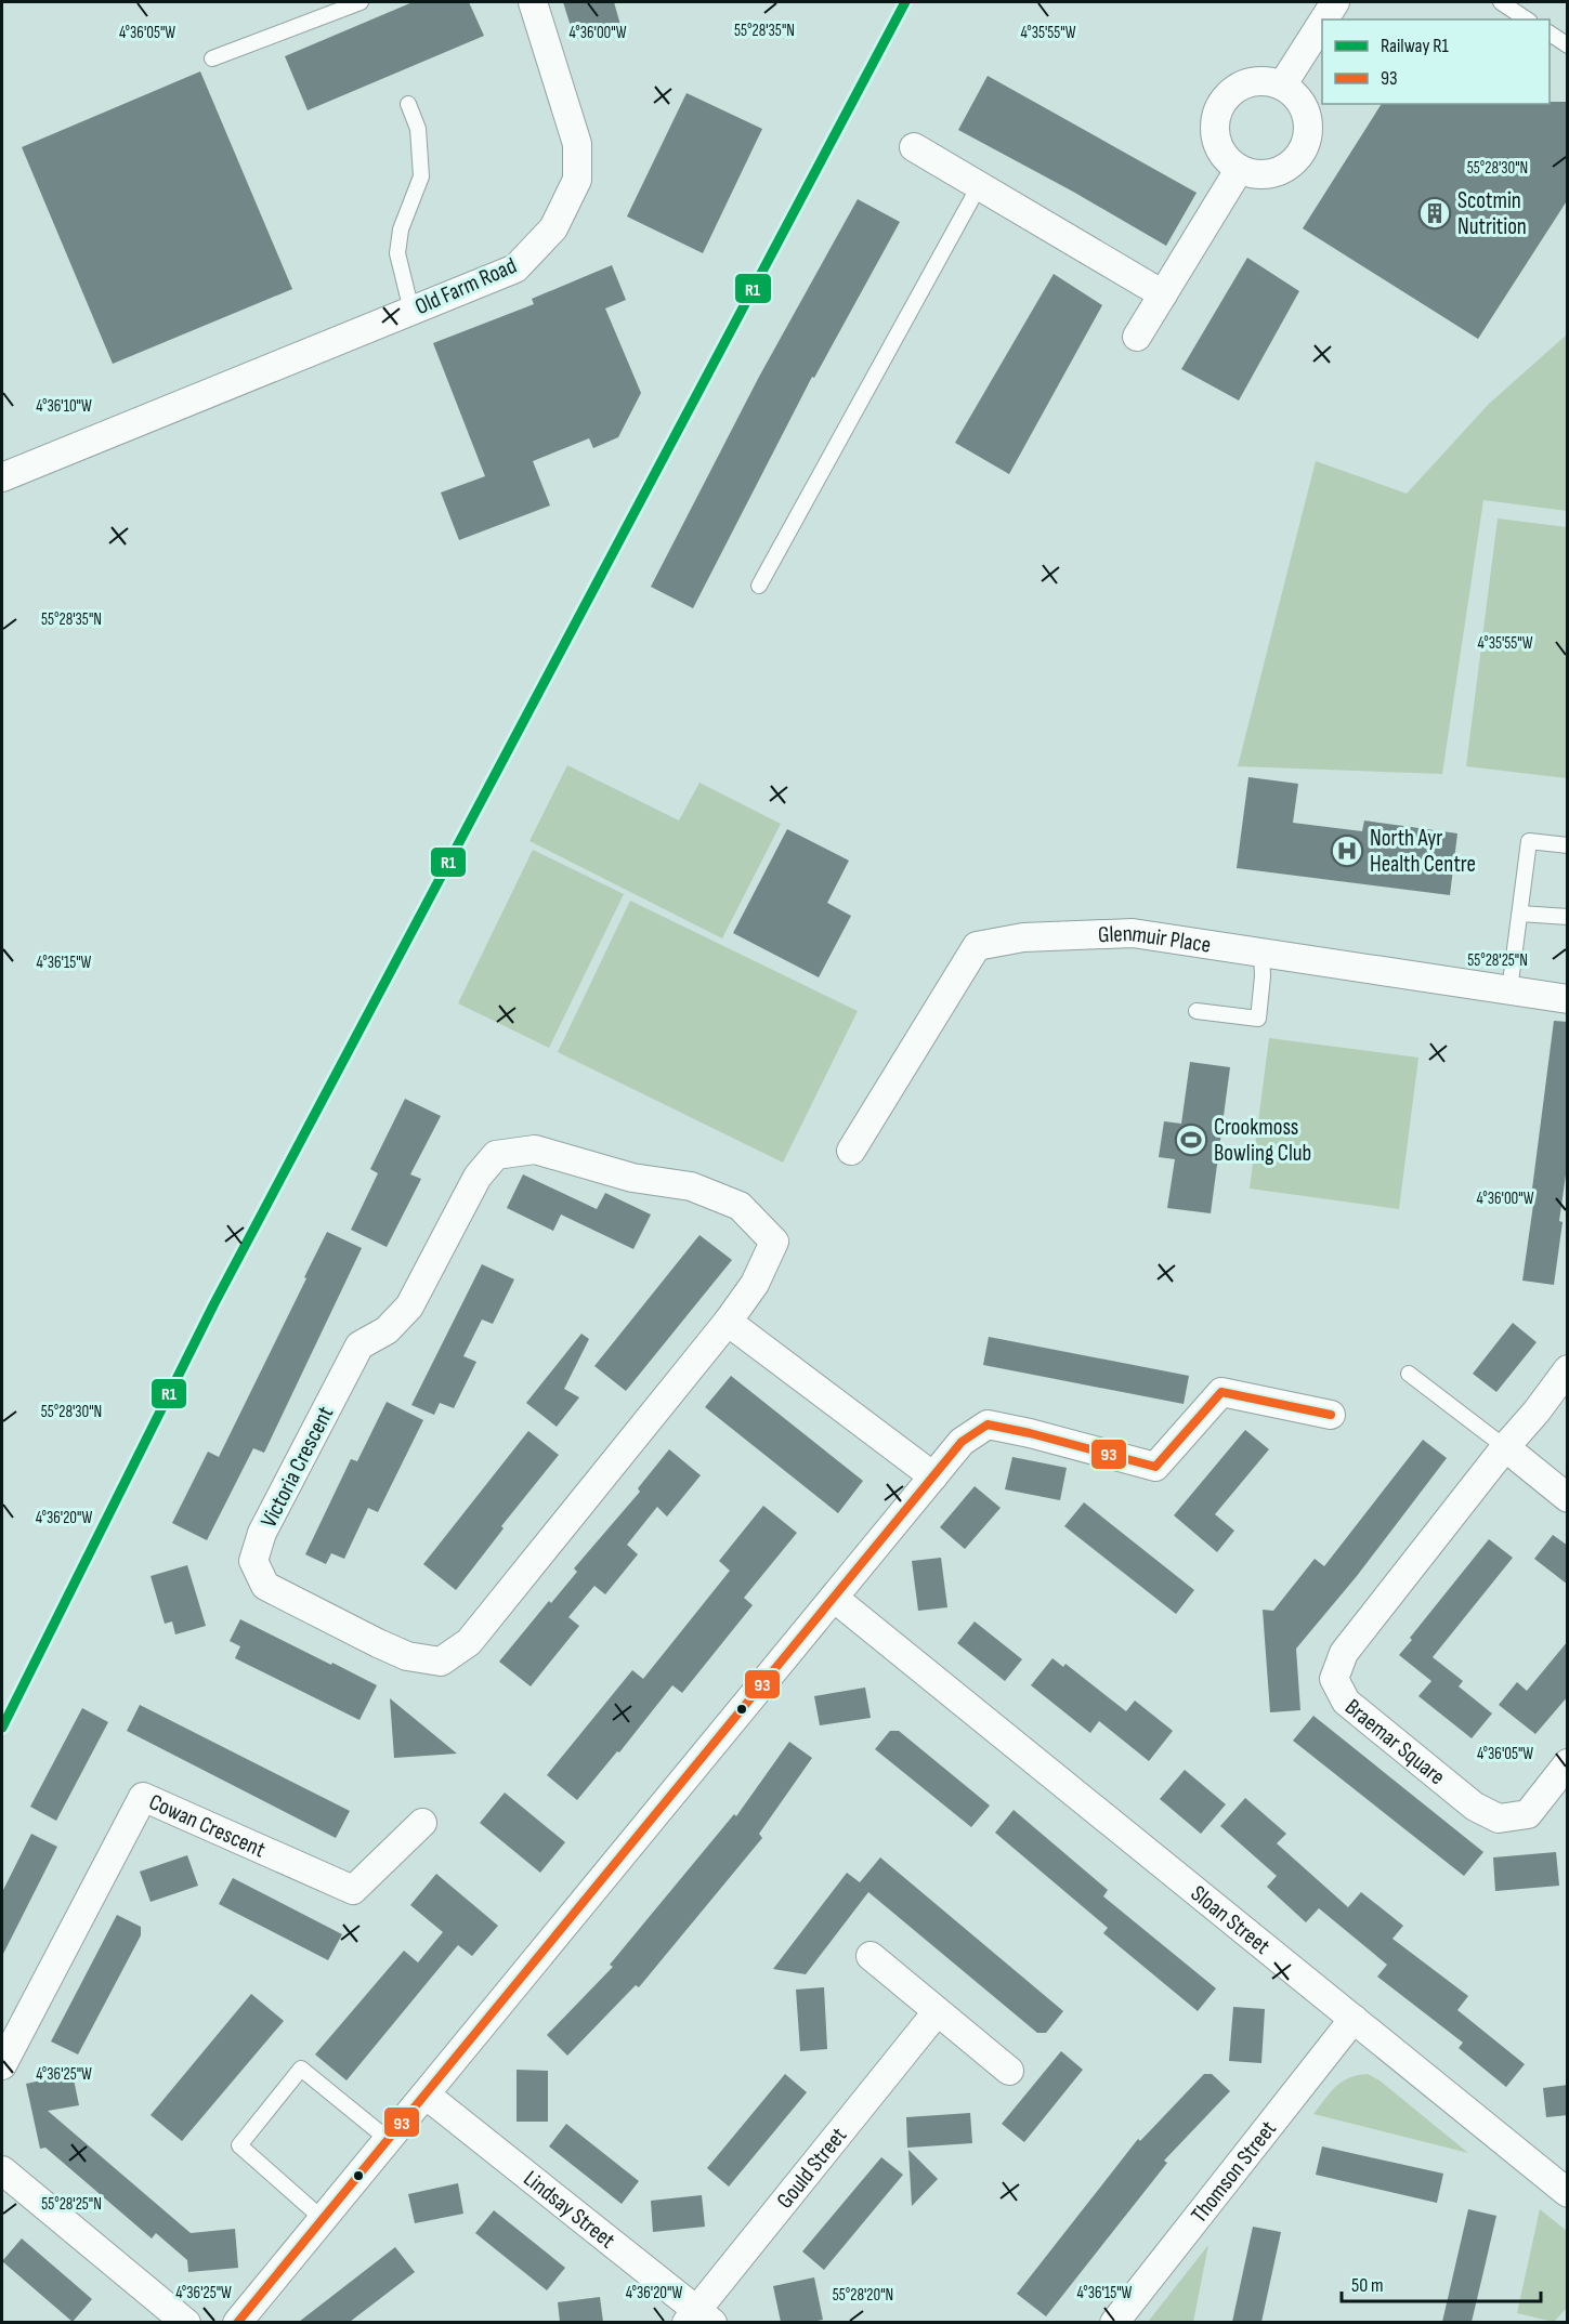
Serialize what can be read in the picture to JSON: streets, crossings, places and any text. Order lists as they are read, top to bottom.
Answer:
{
  "streets": {
    "street": [
      "Old Farm Road",
      "Glenmuir Place",
      "Victoria Crescent",
      "Braemar Square",
      "Cowan Crescent",
      "Sloan Street",
      "Gould Street",
      "Thomson Street",
      "Lindsay Street"
    ]
  },
  "crossings": [
    ["Sloan Street", "Thomson Street"],
    ["Gould Street", "Lindsay Street"]
  ],
  "places": {
    "building": ["Scotmin Nutrition"],
    "hospital": ["North Ayr Health Centre"],
    "sports": ["Crookmoss Bowling Club"]
  },
  "lines": ["rail line R1", "transit line 93"],
  "legend": ["Railway R1", "93"],
  "scale_bar": "50 m",
  "coordinates": [
    "55°28'35\"N",
    "4°35'55\"W",
    "4°36'05\"W",
    "4°36'00\"W",
    "55°28'30\"N",
    "4°36'10\"W",
    "55°28'25\"N",
    "4°36'15\"W",
    "4°36'20\"W",
    "4°36'25\"W",
    "55°28'20\"N"
  ]
}
